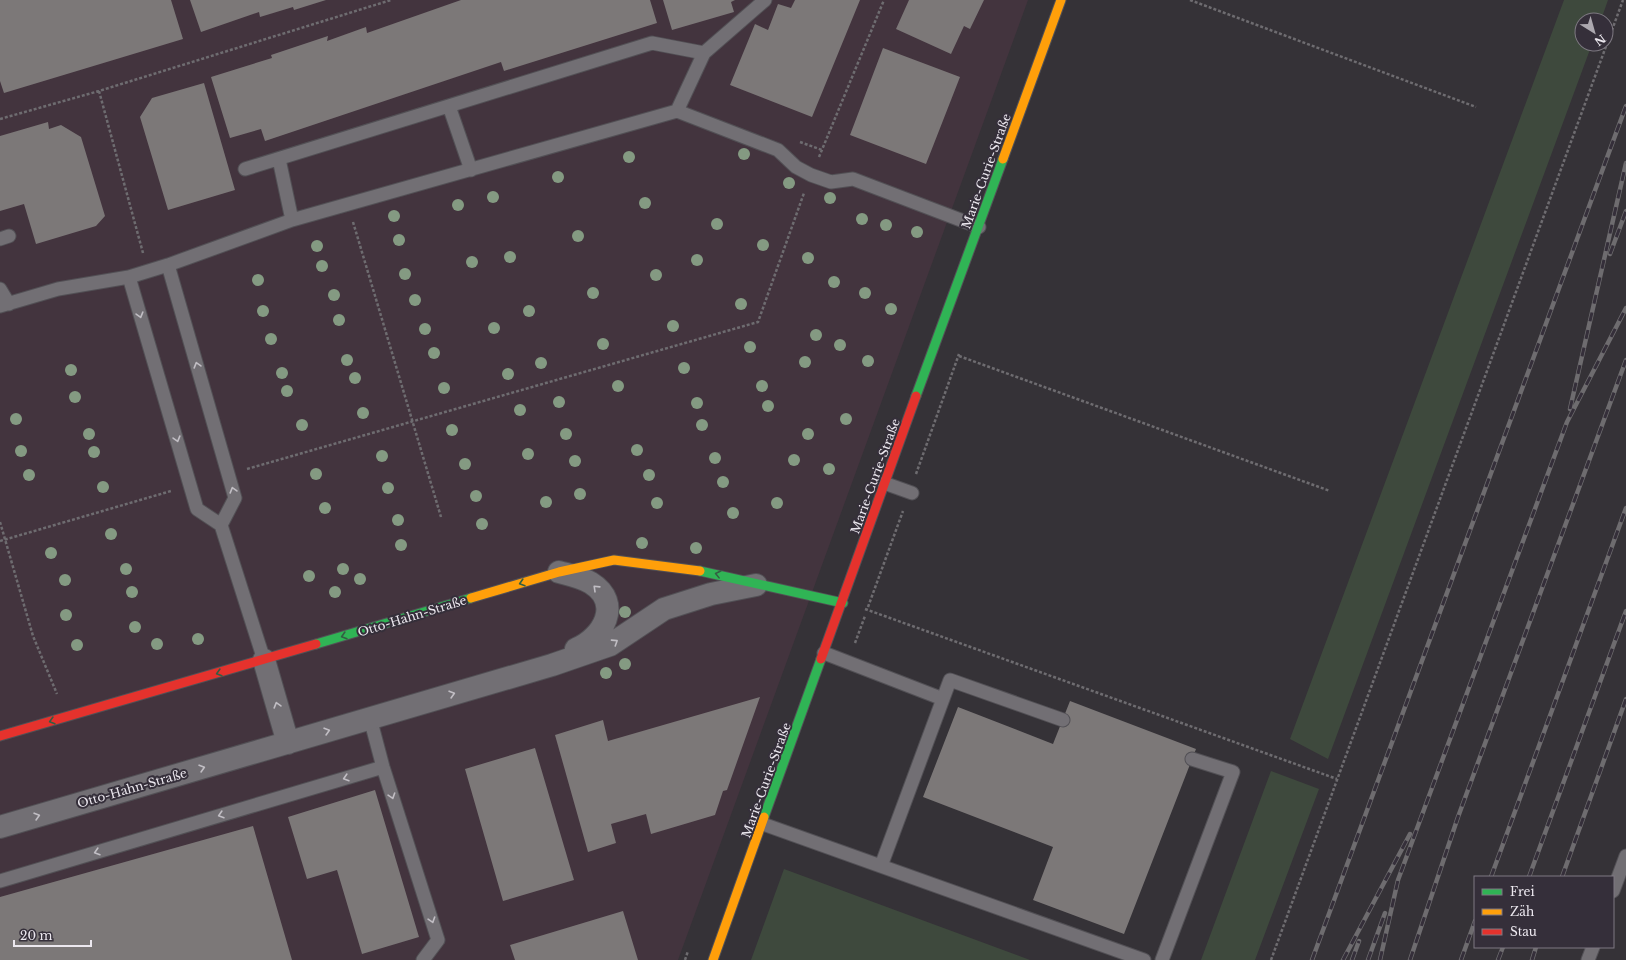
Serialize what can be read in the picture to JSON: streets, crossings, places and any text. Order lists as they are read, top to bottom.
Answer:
{
  "streets": {
    "street": ["Marie-Curie-Straße", "Otto-Hahn-Straße"]
  },
  "crossings": [
    ["Marie-Curie-Straße", "Otto-Hahn-Straße"]
  ],
  "legend": ["Frei", "Zäh", "Stau"],
  "scale_bar": "20 m",
  "north": "bottom right"
}
